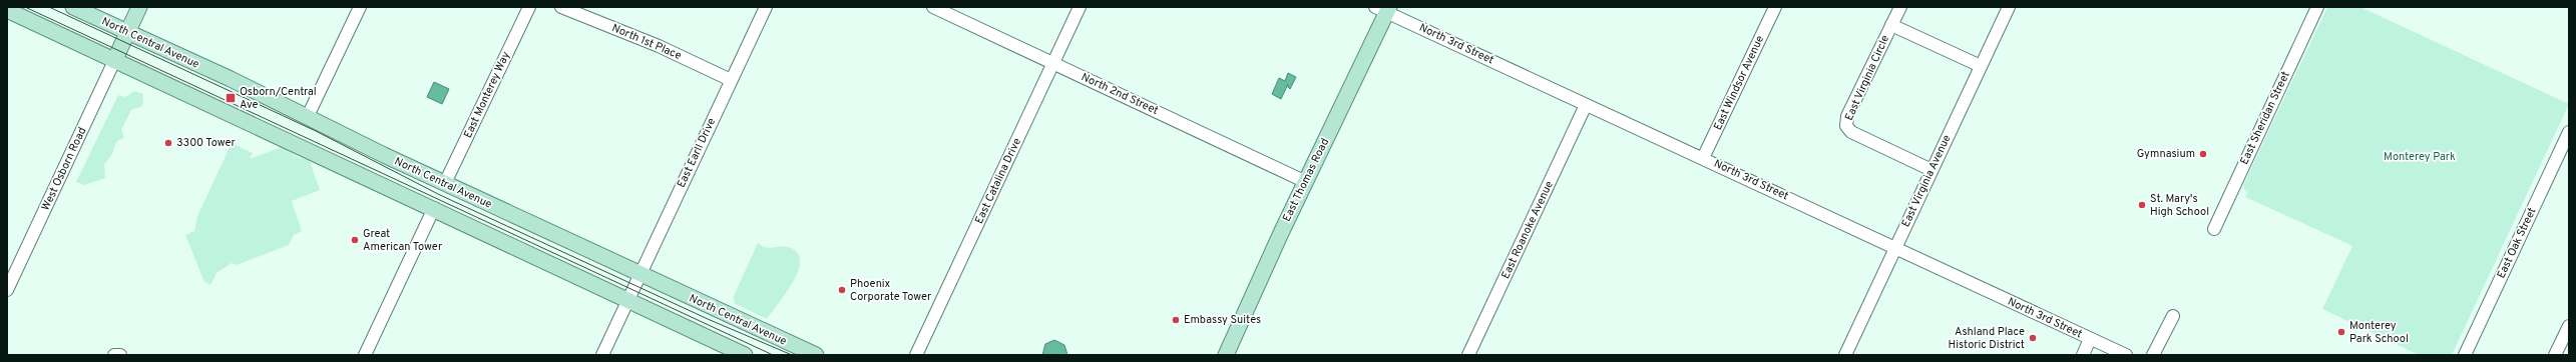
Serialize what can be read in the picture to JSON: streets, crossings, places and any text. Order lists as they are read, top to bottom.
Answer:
{
  "streets": {
    "main road": ["North Central Avenue", "West Osborn Road", "East Thomas Road"],
    "street": [
      "North 1st Place",
      "North 3rd Street",
      "East Virginia Circle",
      "East Windsor Avenue",
      "North 2nd Street",
      "East Monterey Way",
      "East Sheridan Street",
      "East Earll Drive",
      "East Catalina Drive",
      "East Virginia Avenue",
      "East Roanoke Avenue",
      "East Oak Street"
    ]
  },
  "crossings": [
    ["North 1st Place", "East Earll Drive"],
    ["North Central Avenue", "East Monterey Way"],
    ["North Central Avenue", "East Earll Drive"],
    ["North Central Avenue", "West Osborn Road"],
    ["North 3rd Street", "East Windsor Avenue"],
    ["North 3rd Street", "East Thomas Road"],
    ["North 3rd Street", "East Virginia Avenue"],
    ["North 3rd Street", "East Roanoke Avenue"],
    ["East Virginia Circle", "East Virginia Avenue"],
    ["North 2nd Street", "East Thomas Road"],
    ["North 2nd Street", "East Catalina Drive"]
  ],
  "parks": ["Monterey Park"],
  "places": {
    "transit": ["Osborn/Central Ave"],
    "other": [
      "3300 Tower",
      "Gymnasium",
      "St. Mary's High School",
      "Great American Tower",
      "Phoenix Corporate Tower",
      "Embassy Suites",
      "Monterey Park School",
      "Ashland Place Historic District"
    ]
  }
}
